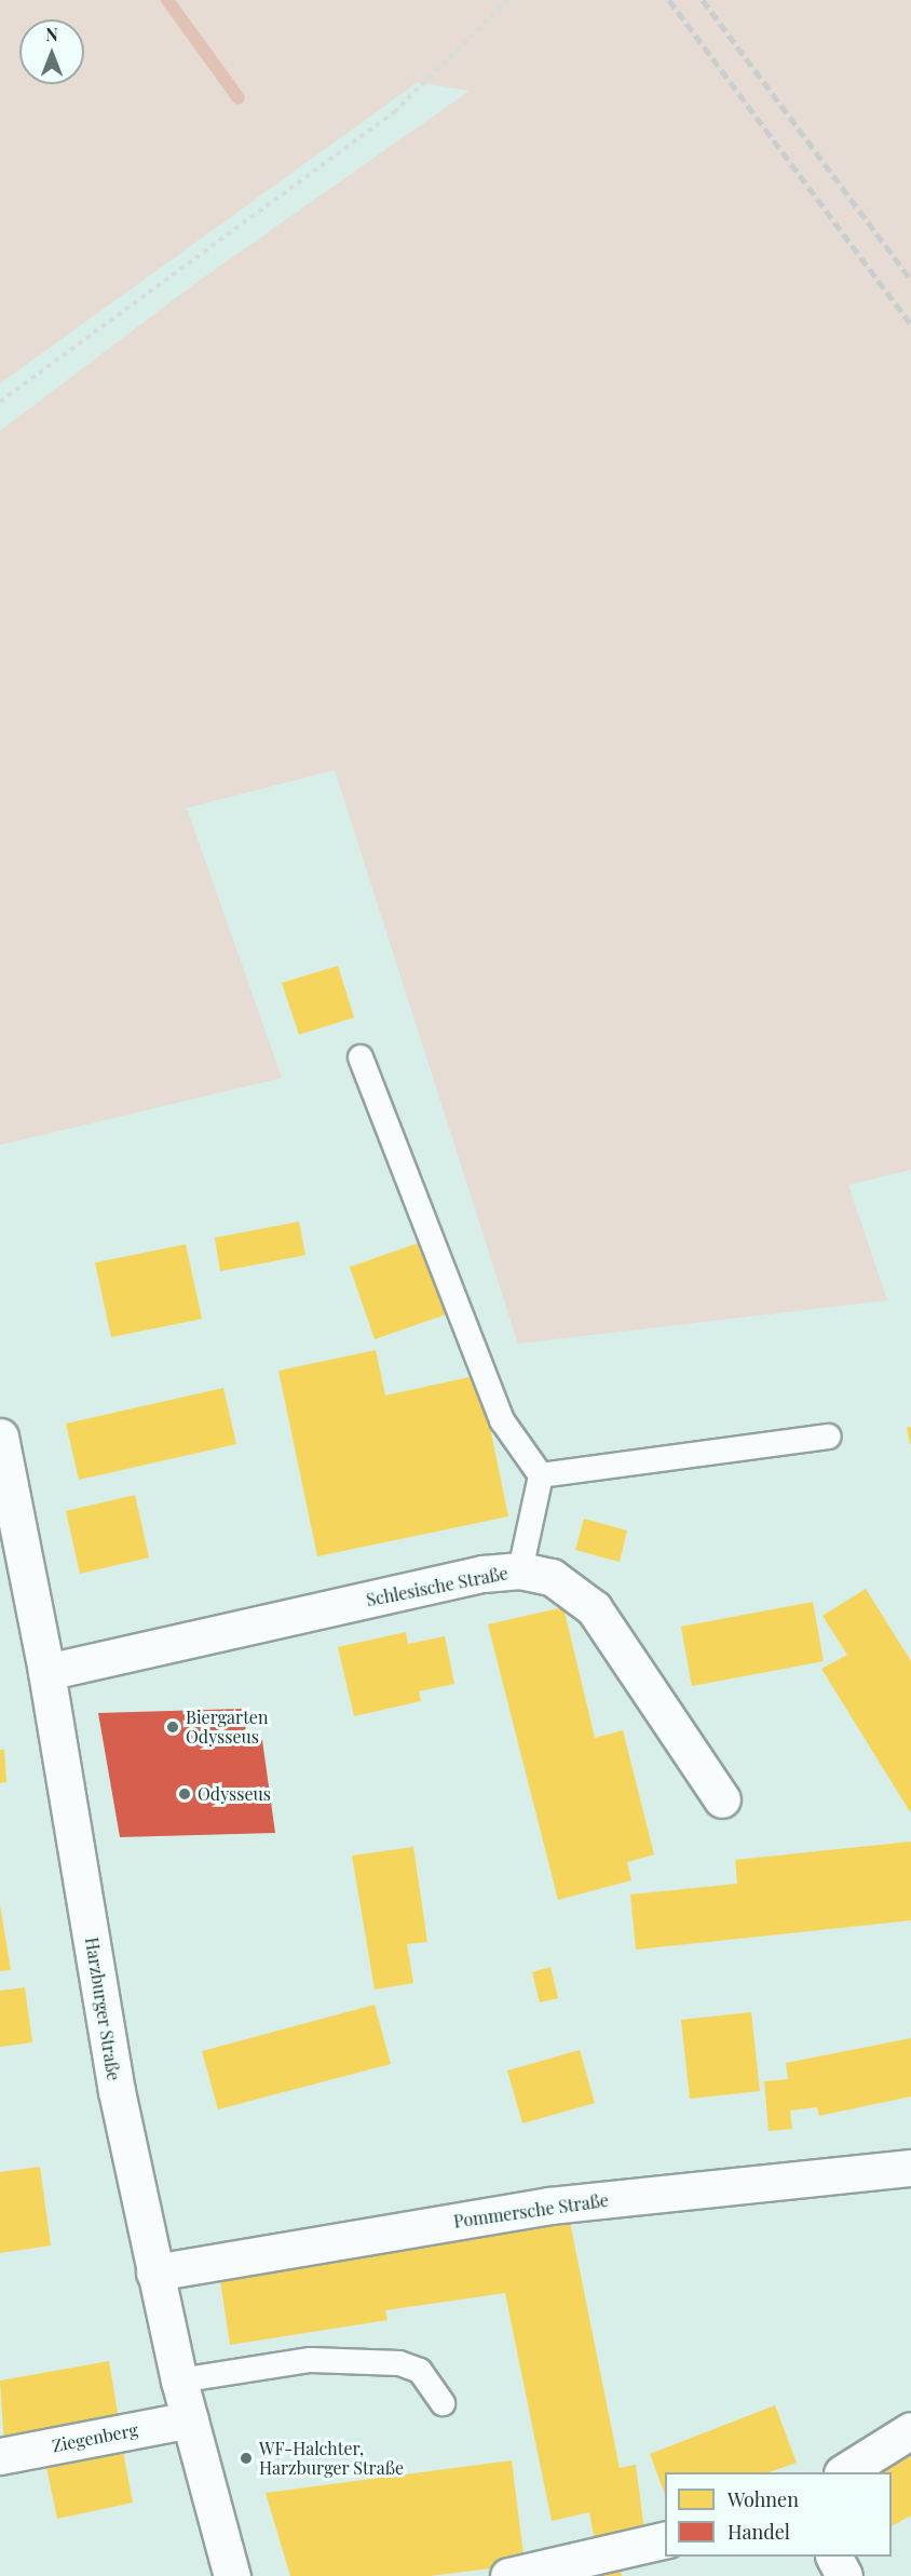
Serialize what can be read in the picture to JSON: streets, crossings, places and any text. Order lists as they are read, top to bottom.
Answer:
{
  "streets": {
    "street": [
      "Schlesische Straße",
      "Harzburger Straße",
      "Pommersche Straße",
      "Ziegenberg"
    ]
  },
  "crossings": [
    ["Schlesische Straße", "Harzburger Straße"],
    ["Harzburger Straße", "Pommersche Straße"],
    ["Harzburger Straße", "Ziegenberg"]
  ],
  "places": ["Biergarten Odysseus", "Odysseus", "WF-Halchter, Harzburger Straße"],
  "legend": ["Wohnen", "Handel"],
  "north": "top"
}
